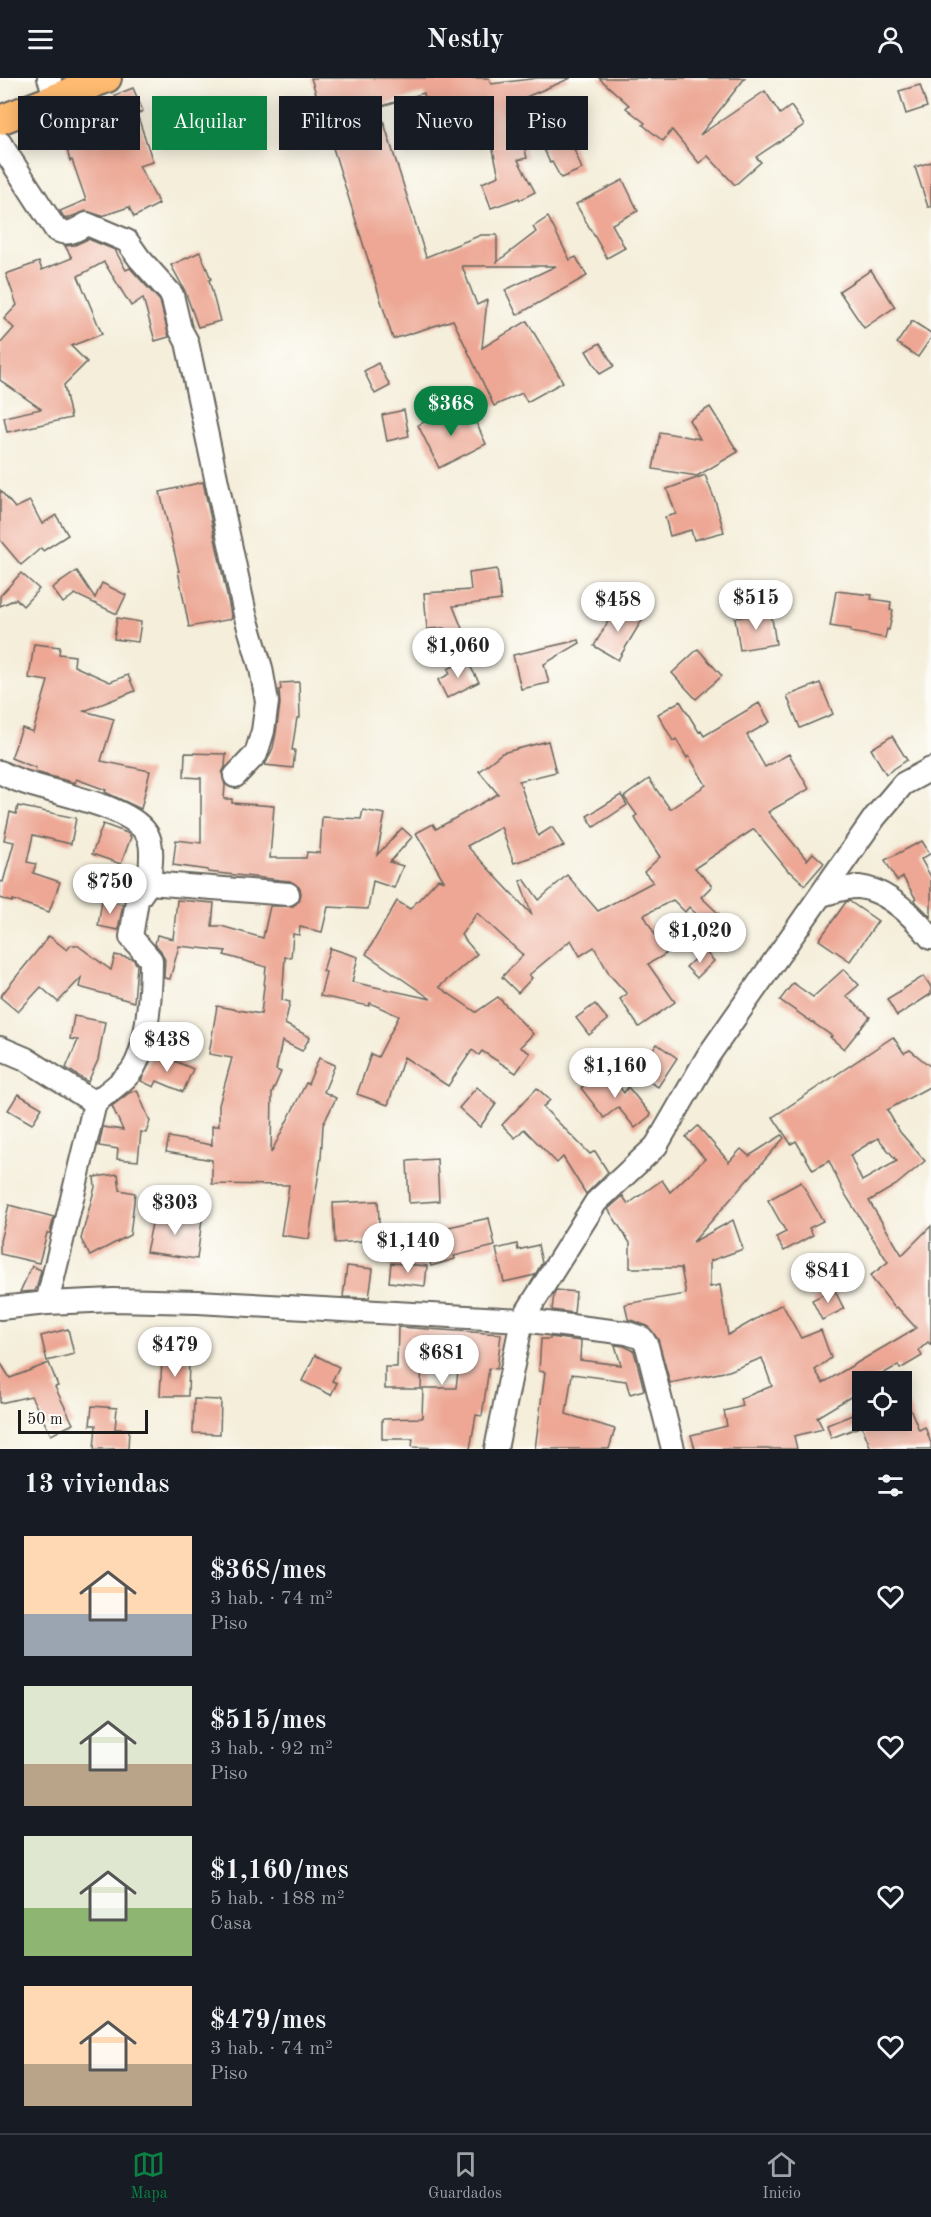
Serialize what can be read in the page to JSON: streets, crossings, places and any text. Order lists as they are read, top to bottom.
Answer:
{
  "scale_bar": "50 m",
  "page": {
    "header": "Nestly",
    "chip": [
      "Comprar",
      "Alquilar",
      "Filtros",
      "Nuevo",
      "Piso"
    ],
    "price": [
      "$368",
      "$515",
      "$458",
      "$1,060",
      "$750",
      "$1,020",
      "$438",
      "$1,160",
      "$303",
      "$1,140",
      "$841",
      "$479",
      "$681"
    ],
    "scale": "50 m",
    "heading": "13 viviendas",
    "list": [
      {
        "name": "$368/mes",
        "note": "3 hab. · 74 m² · Piso"
      },
      {
        "name": "$515/mes",
        "note": "3 hab. · 92 m² · Piso"
      },
      {
        "name": "$1,160/mes",
        "note": "5 hab. · 188 m² · Casa"
      },
      {
        "name": "$479/mes",
        "note": "3 hab. · 74 m² · Piso"
      }
    ],
    "tabs": ["Mapa", "Guardados", "Inicio"]
  }
}
